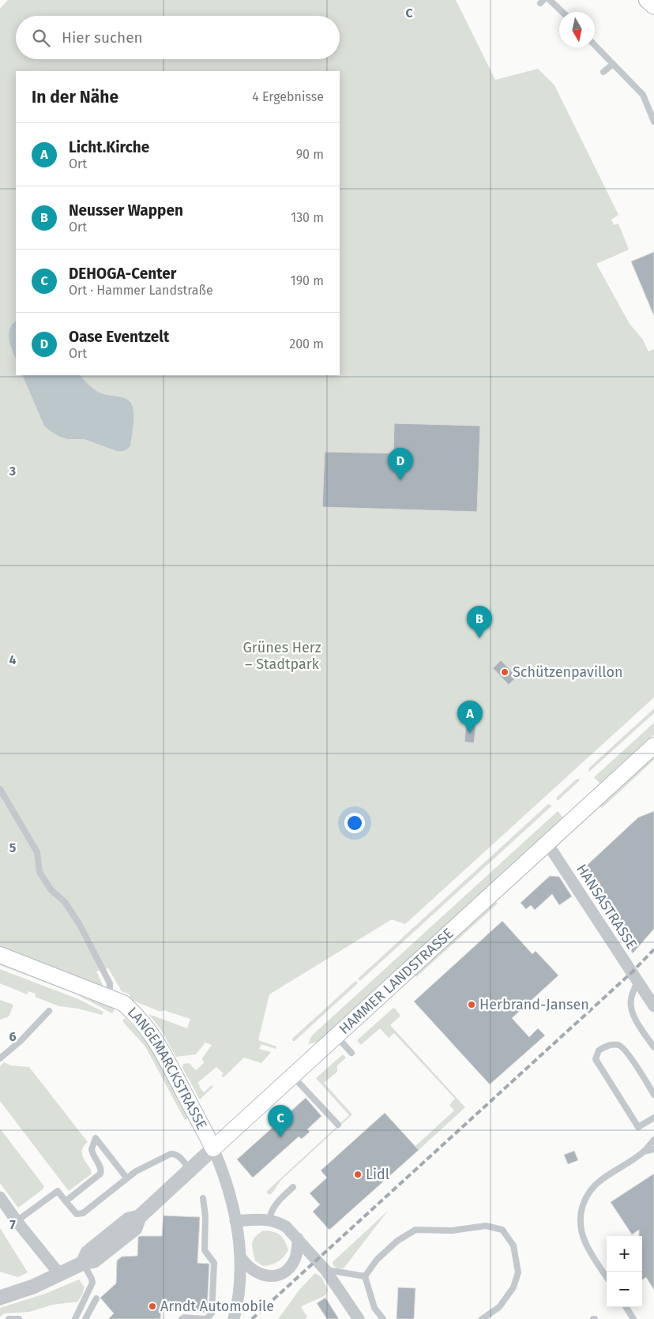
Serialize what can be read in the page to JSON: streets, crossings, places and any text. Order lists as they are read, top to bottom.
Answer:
{
  "streets": {
    "main road": ["HAMMER LANDSTRASSE", "LANGEMARCKSTRASSE"],
    "street": ["HANSASTRASSE"]
  },
  "crossings": [
    ["HANSASTRASSE", "HAMMER LANDSTRASSE"],
    ["HAMMER LANDSTRASSE", "LANGEMARCKSTRASSE"]
  ],
  "parks": ["Grünes Herz – Stadtpark"],
  "places": [
    "Schützenpavillon",
    "Herbrand-Jansen",
    "Lidl",
    "Arndt Automobile"
  ],
  "north": "bottom",
  "page": {
    "search": "Hier suchen",
    "heading": ["In der Nähe", "4 Ergebnisse"],
    "list": [
      {
        "mark": "A",
        "name": "Licht.Kirche",
        "note": "Ort",
        "value": "90 m"
      },
      {
        "mark": "B",
        "name": "Neusser Wappen",
        "note": "Ort",
        "value": "130 m"
      },
      {
        "mark": "C",
        "name": "DEHOGA-Center",
        "note": "Ort · Hammer Landstraße",
        "value": "190 m"
      },
      {
        "mark": "D",
        "name": "Oase Eventzelt",
        "note": "Ort",
        "value": "200 m"
      }
    ],
    "pins": [
      "D",
      "B",
      "A",
      "C"
    ],
    "map_buttons": ["+", "−"]
  },
  "grid": {
    "columns": ["C"],
    "rows": [
      "3",
      "4",
      "5",
      "6",
      "7"
    ]
  }
}
